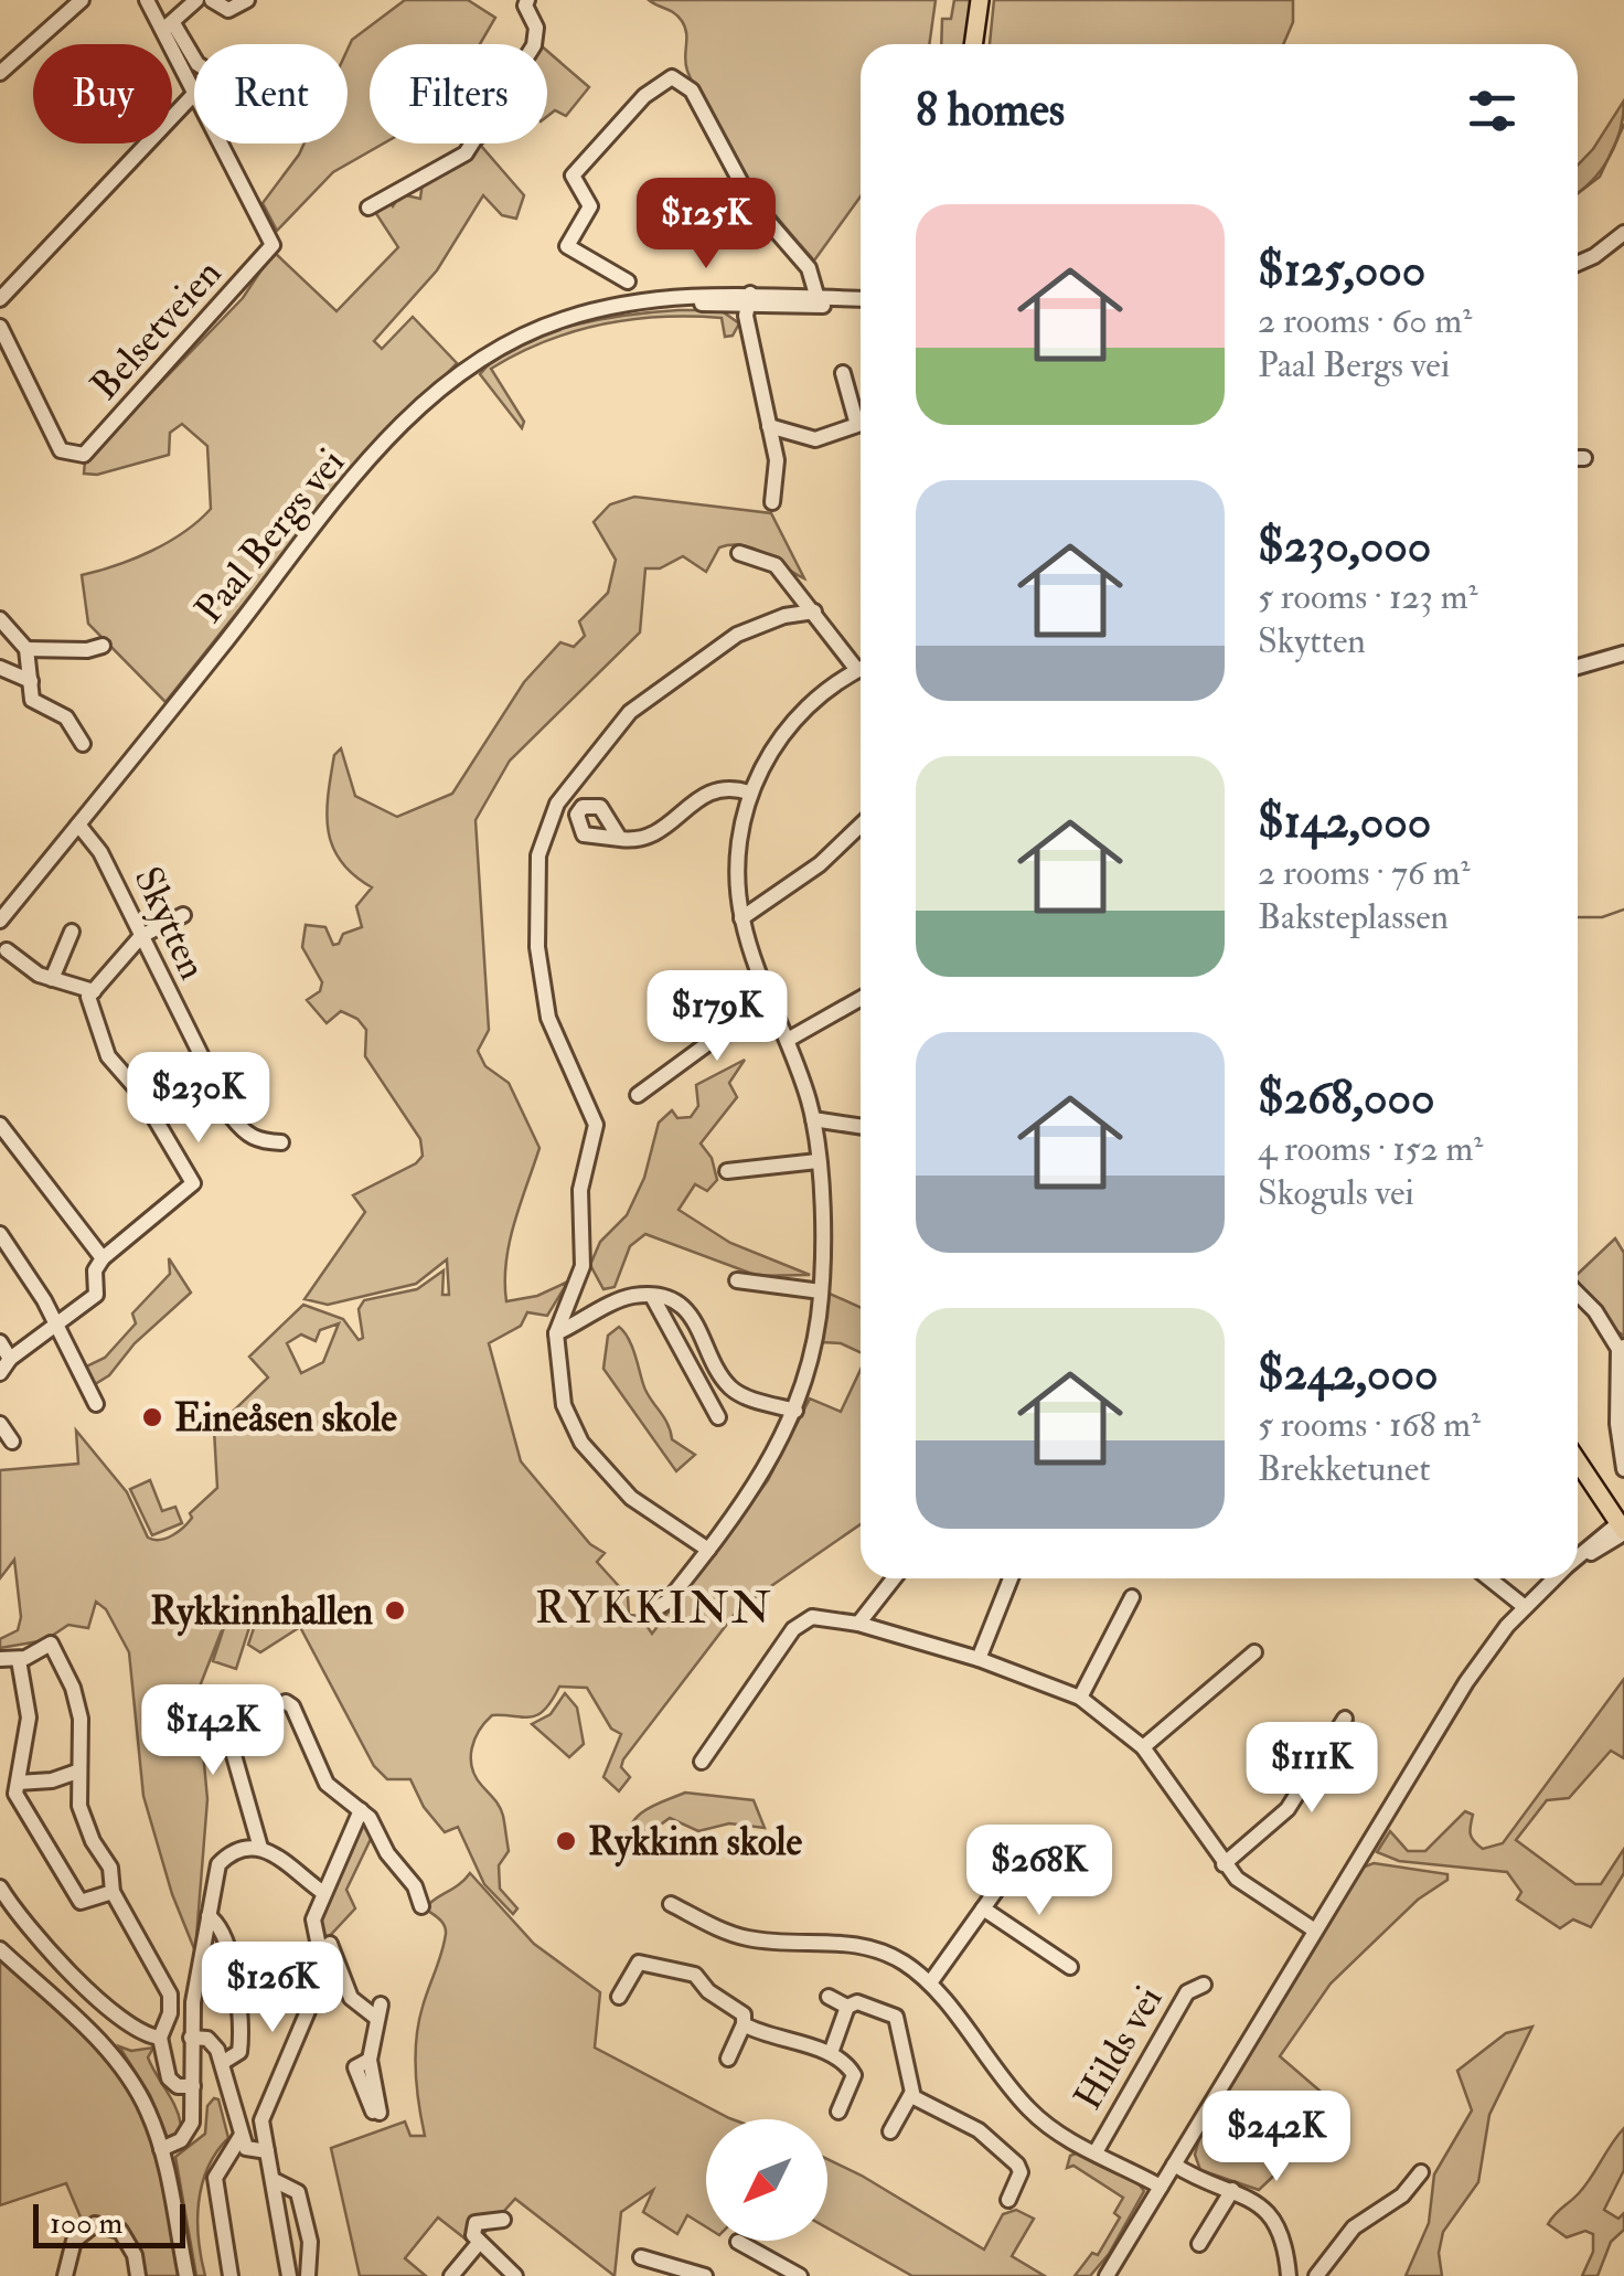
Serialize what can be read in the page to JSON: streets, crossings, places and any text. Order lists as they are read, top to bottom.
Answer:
{
  "streets": {
    "street": [
      "Belsetveien",
      "Paal Bergs vei",
      "Skytten",
      "Hilds vei"
    ]
  },
  "crossings": [
    ["Paal Bergs vei", "Skytten"]
  ],
  "districts": ["RYKKINN"],
  "places": ["Eineåsen skole", "Rykkinnhallen", "Rykkinn skole"],
  "scale_bar": "100 m",
  "north": "bottom left",
  "page": {
    "chip": ["Buy", "Rent", "Filters"],
    "heading": "8 homes",
    "list": [
      {
        "name": "$125,000",
        "note": "2 rooms · 60 m² · Paal Bergs vei"
      },
      {
        "name": "$230,000",
        "note": "5 rooms · 123 m² · Skytten"
      },
      {
        "name": "$142,000",
        "note": "2 rooms · 76 m² · Baksteplassen"
      },
      {
        "name": "$268,000",
        "note": "4 rooms · 152 m² · Skoguls vei"
      },
      {
        "name": "$242,000",
        "note": "5 rooms · 168 m² · Brekketunet"
      }
    ],
    "price": [
      "$125K",
      "$179K",
      "$230K",
      "$142K",
      "$111K",
      "$268K",
      "$126K",
      "$242K"
    ],
    "scale": "100 m"
  }
}
